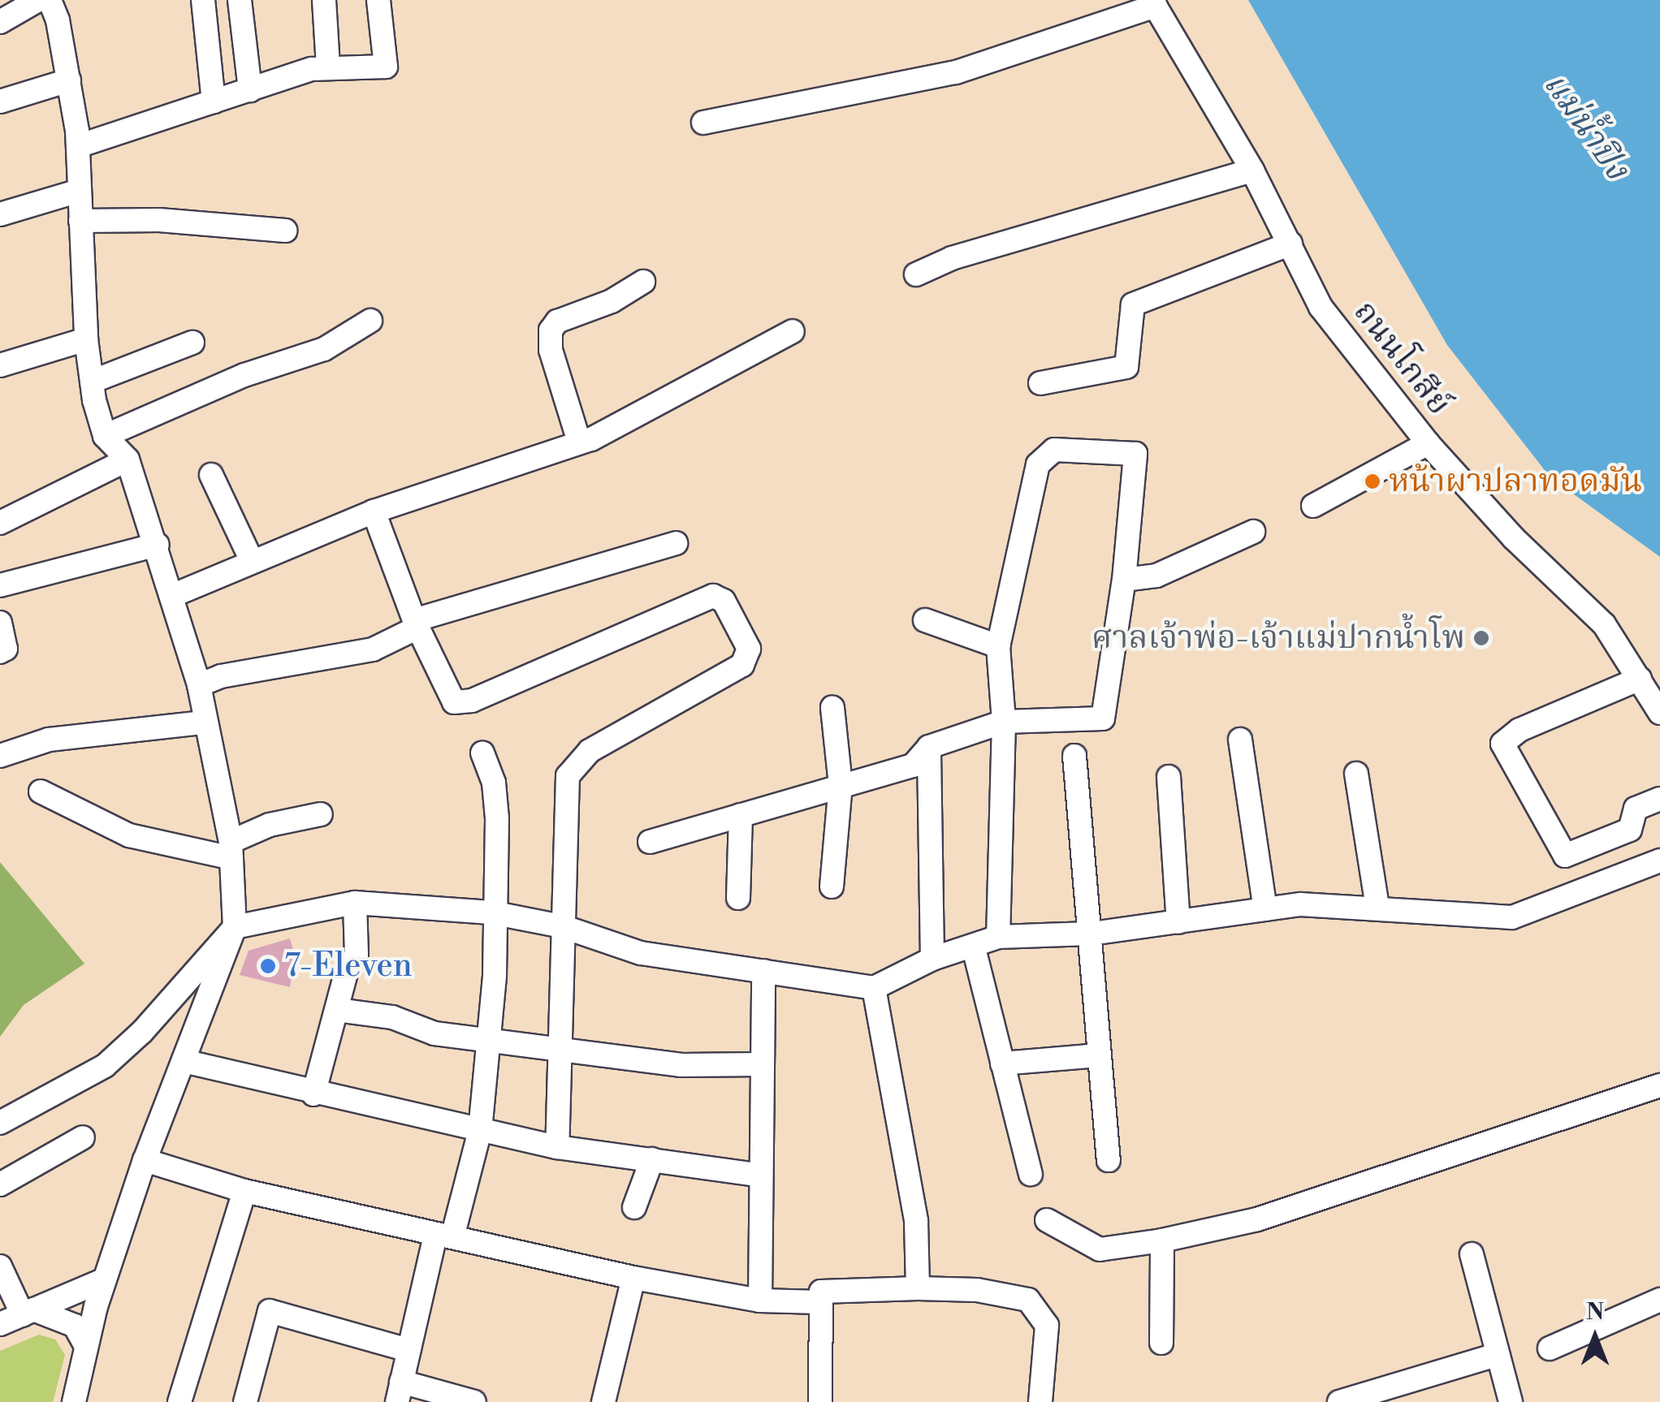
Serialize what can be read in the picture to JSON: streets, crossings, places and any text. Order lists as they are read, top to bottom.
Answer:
{
  "streets": {
    "street": ["ถนนโกสีย์"]
  },
  "water": ["แม่น้ำปิง"],
  "places": ["หน้าผาปลาทอดมัน", "ศาลเจ้าพ่อ-เจ้าแม่ปากน้ำโพ", "7-Eleven"],
  "north": "top"
}
